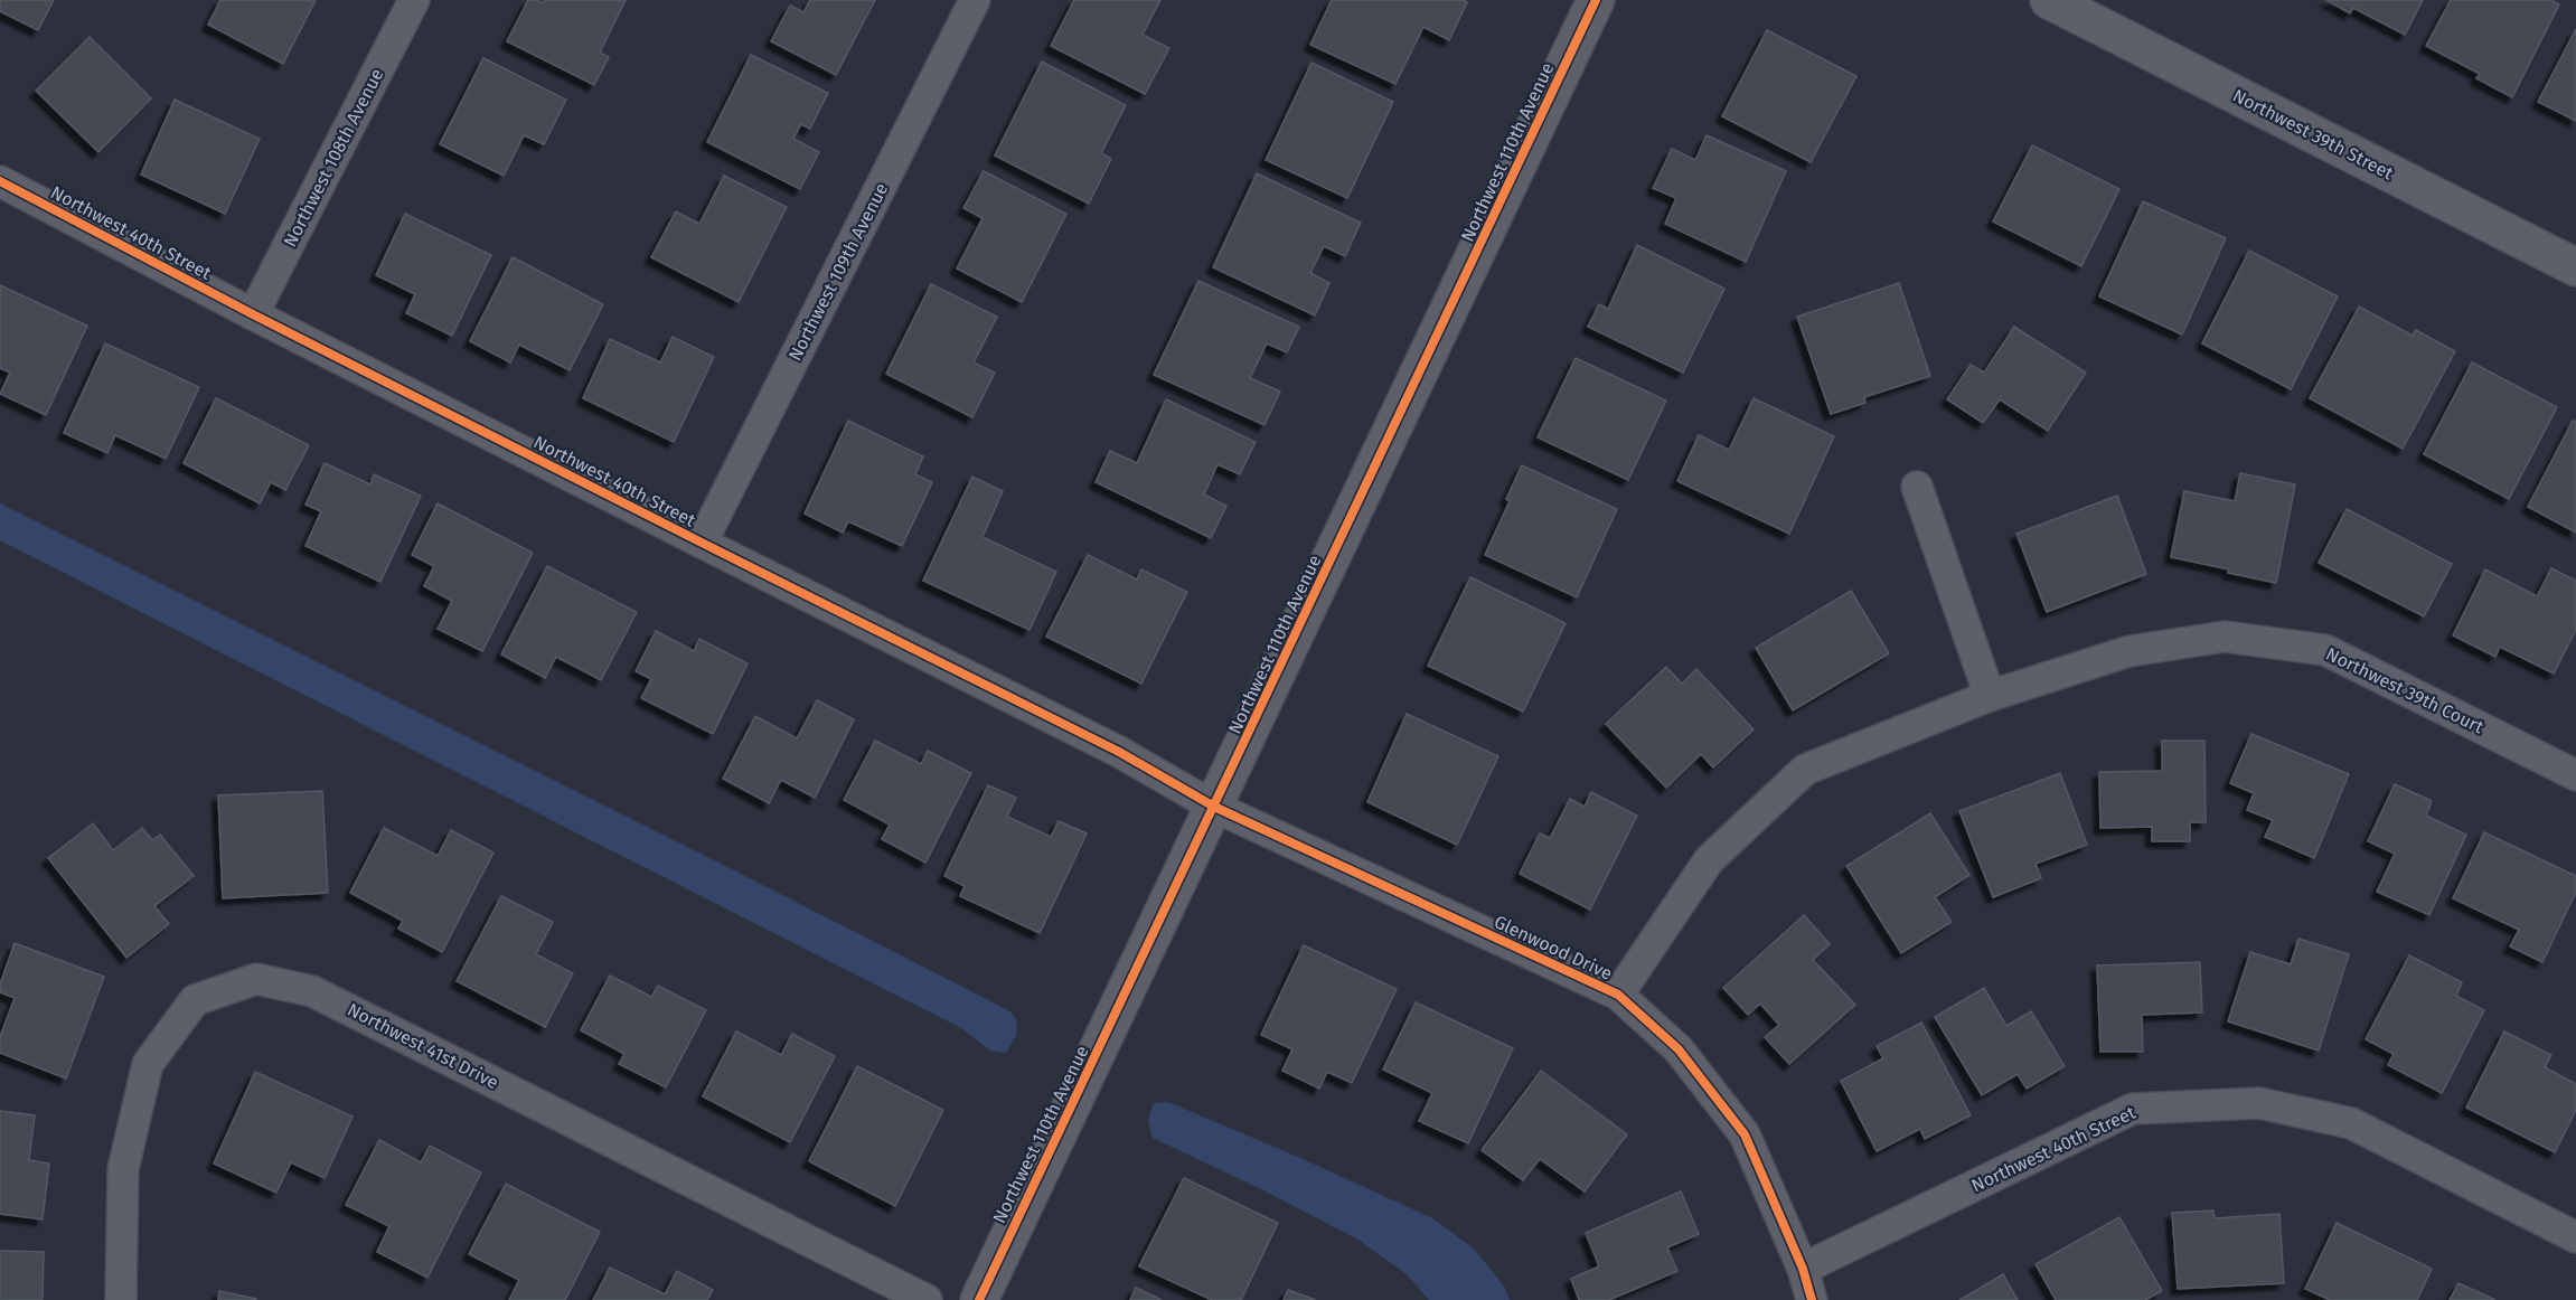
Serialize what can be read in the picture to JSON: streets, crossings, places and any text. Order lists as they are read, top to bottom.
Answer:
{
  "streets": {
    "street": [
      "Northwest 39th Street",
      "Northwest 110th Avenue",
      "Northwest 108th Avenue",
      "Northwest 40th Street",
      "Northwest 109th Avenue",
      "Northwest 39th Court",
      "Glenwood Drive",
      "Northwest 41st Drive"
    ]
  },
  "crossings": [
    ["Northwest 110th Avenue", "Northwest 40th Street"],
    ["Northwest 110th Avenue", "Glenwood Drive"],
    ["Northwest 108th Avenue", "Northwest 40th Street"],
    ["Northwest 40th Street", "Northwest 109th Avenue"],
    ["Northwest 40th Street", "Glenwood Drive"],
    ["Northwest 39th Court", "Glenwood Drive"]
  ]
}
